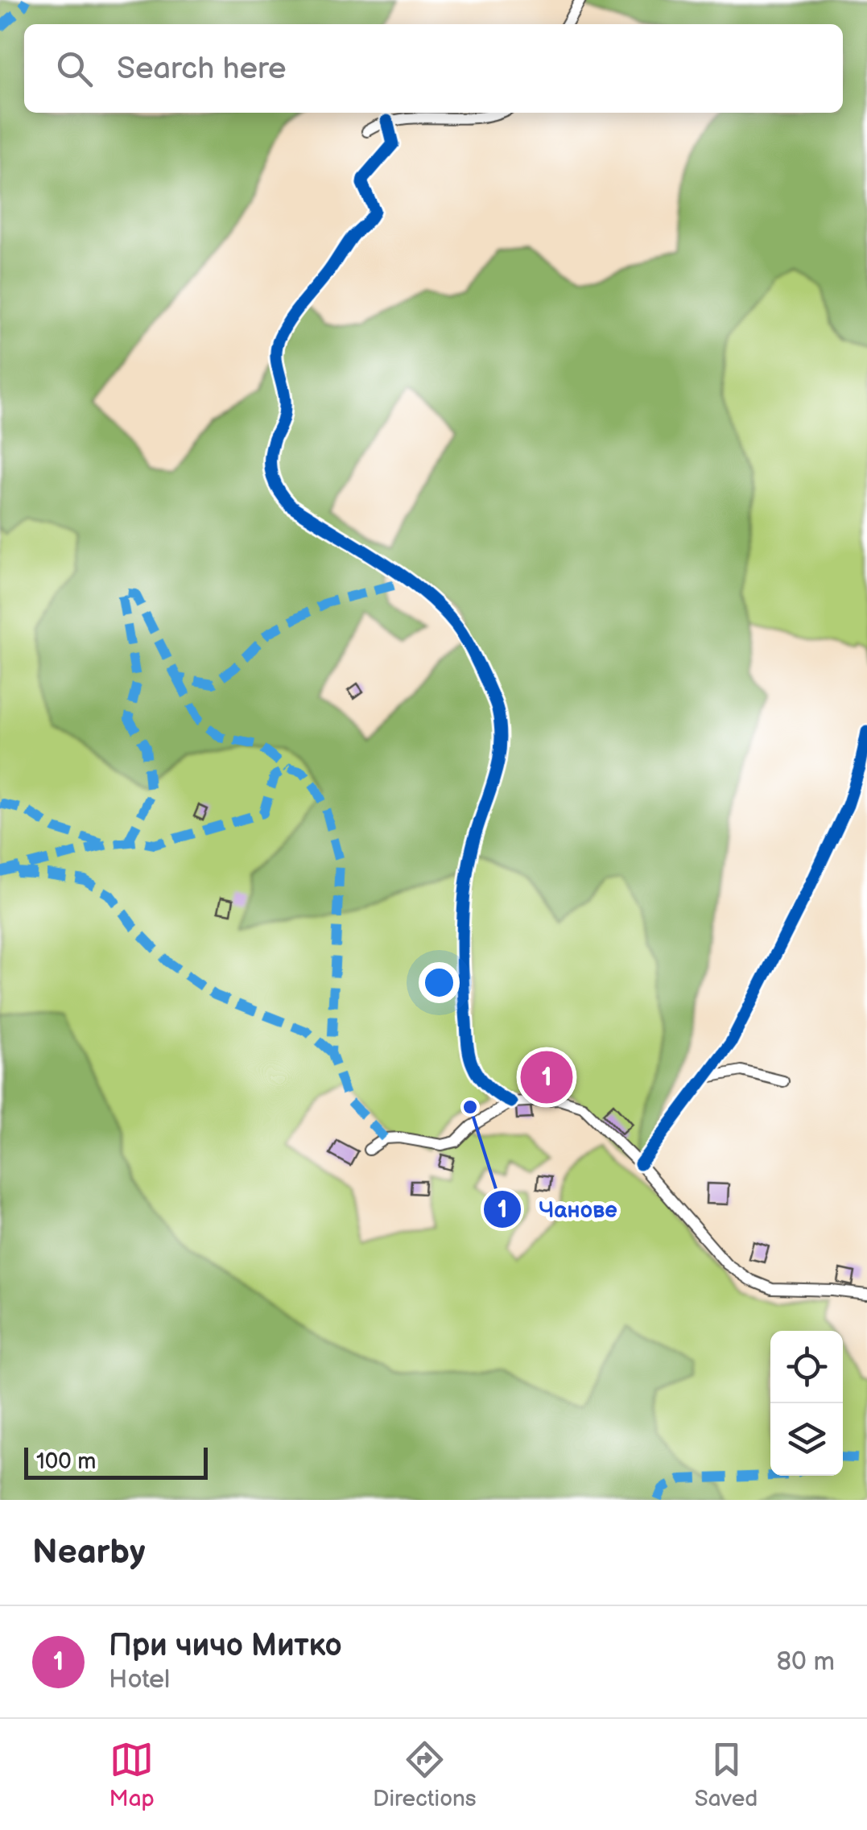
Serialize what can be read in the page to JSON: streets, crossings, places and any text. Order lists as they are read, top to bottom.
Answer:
{
  "places": ["Чанове"],
  "scale_bar": "100 m",
  "page": {
    "search": "Search here",
    "pins": "1",
    "scale": "100 m",
    "heading": "Nearby",
    "list": [
      {
        "mark": "1",
        "name": "При чичо Митко",
        "note": "Hotel",
        "value": "80 m"
      }
    ],
    "nav": ["Map", "Directions", "Saved"]
  }
}
